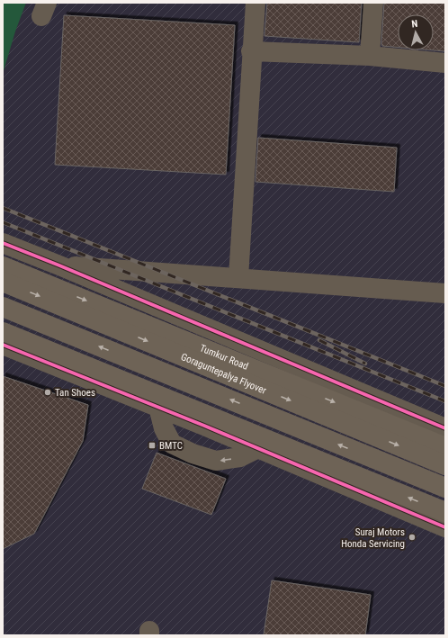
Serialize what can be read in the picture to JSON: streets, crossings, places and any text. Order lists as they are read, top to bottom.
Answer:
{
  "streets": {
    "highway": ["Tumkur Road", "Goraguntepalya Flyover"]
  },
  "places": {
    "other": ["Tan Shoes", "Suraj Motors Honda Servicing"],
    "transit": ["BMTC"]
  },
  "north": "top"
}
